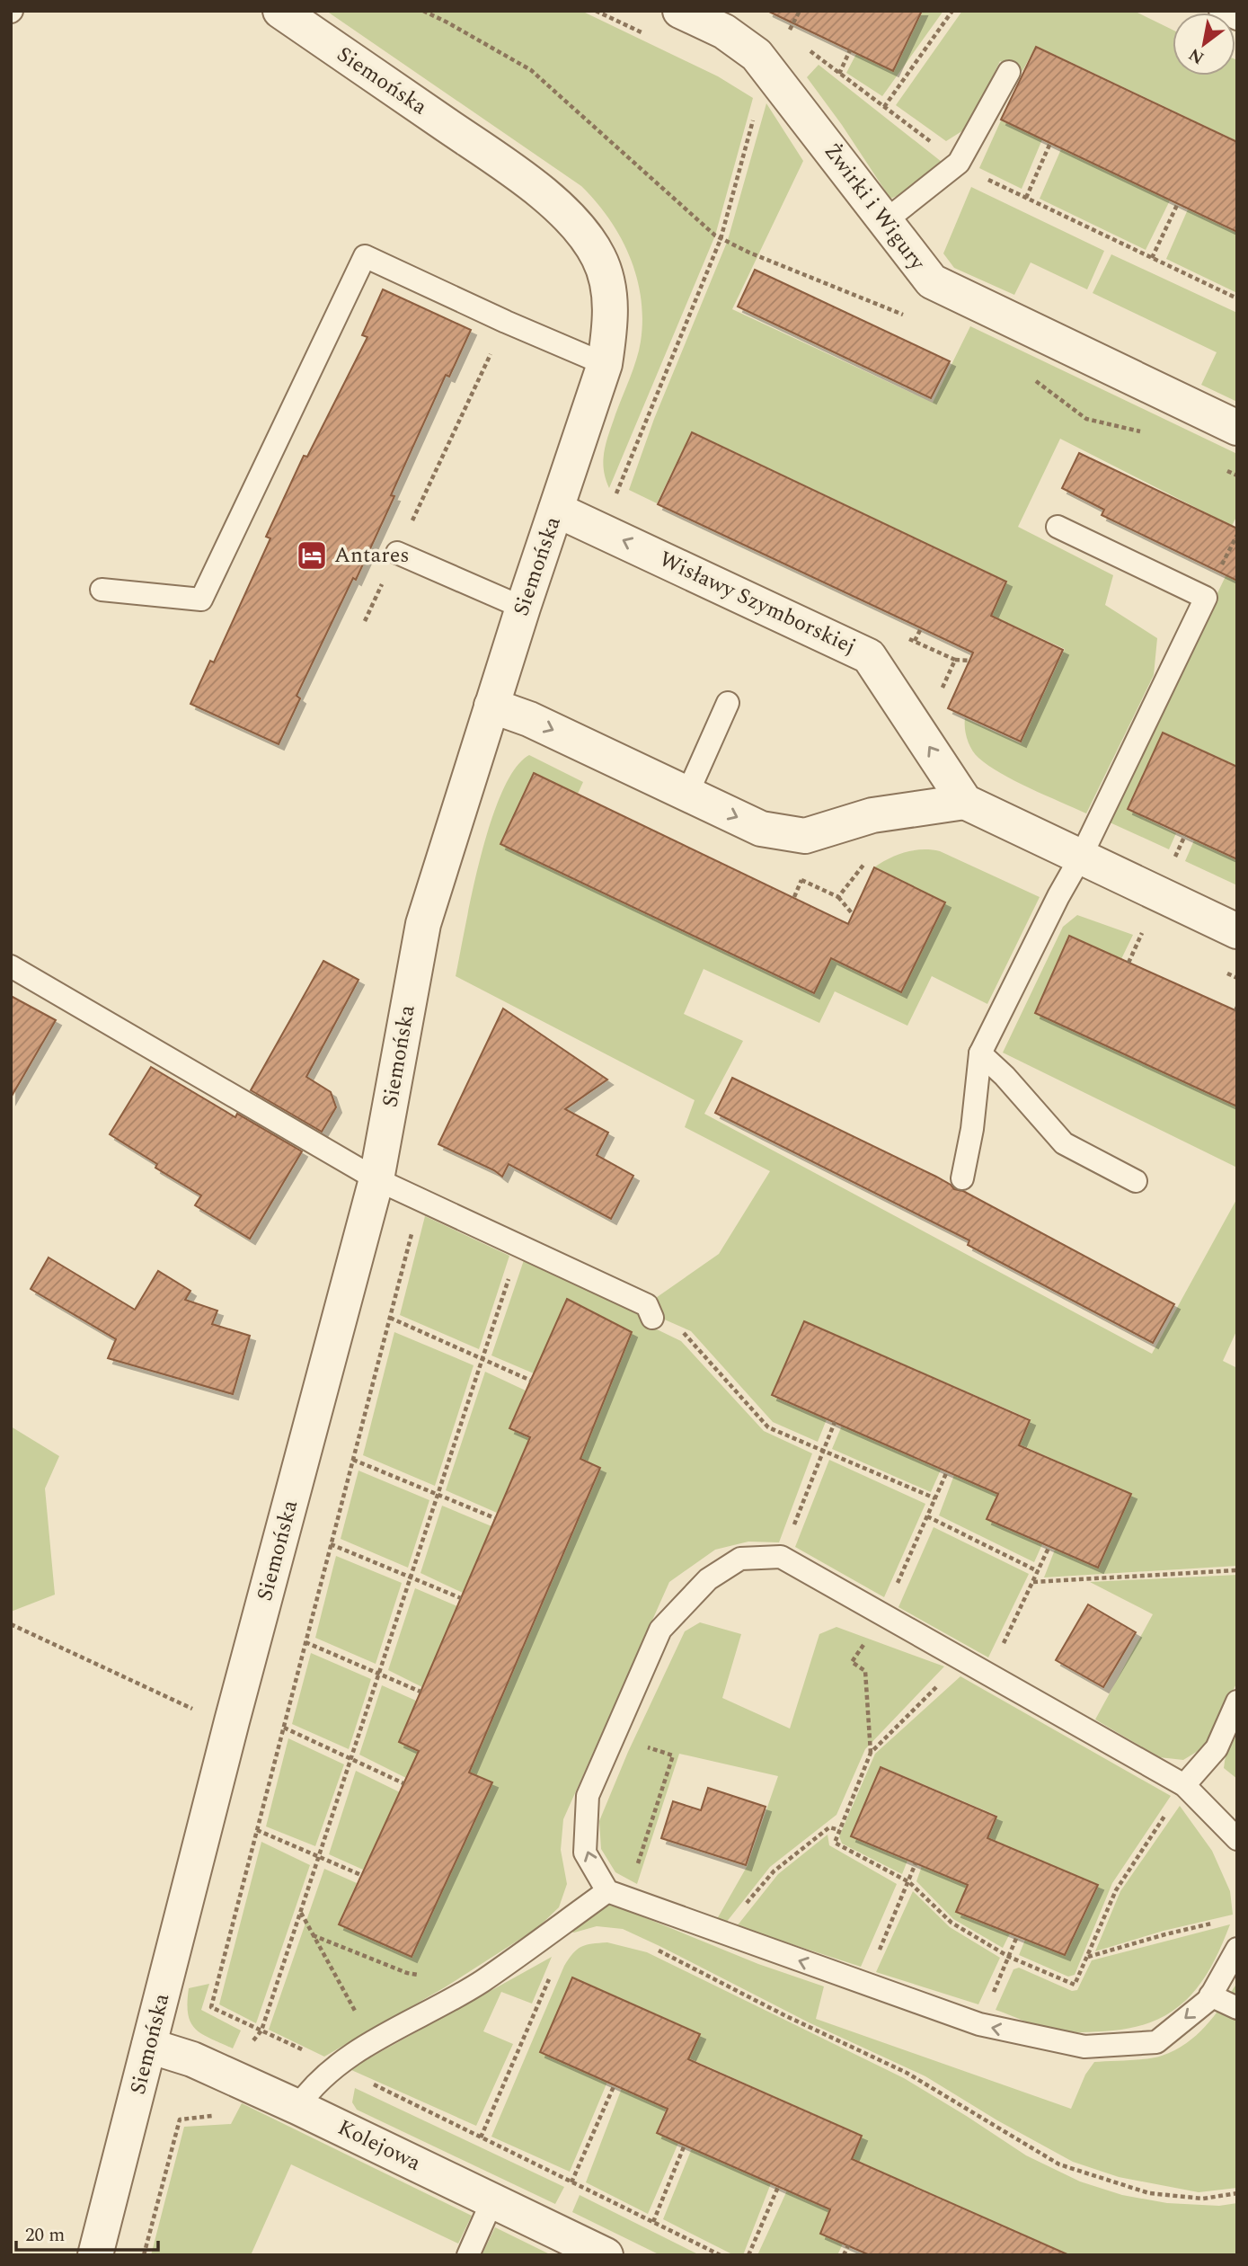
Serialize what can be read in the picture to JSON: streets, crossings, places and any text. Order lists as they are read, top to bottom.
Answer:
{
  "streets": {
    "street": [
      "Siemońska",
      "Żwirki i Wigury",
      "Wisławy Szymborskiej",
      "Kolejowa"
    ]
  },
  "crossings": [
    ["Siemońska", "Wisławy Szymborskiej"],
    ["Siemońska", "Kolejowa"]
  ],
  "places": {
    "hotel": ["Antares"]
  },
  "scale_bar": "20 m",
  "north": "bottom left"
}
